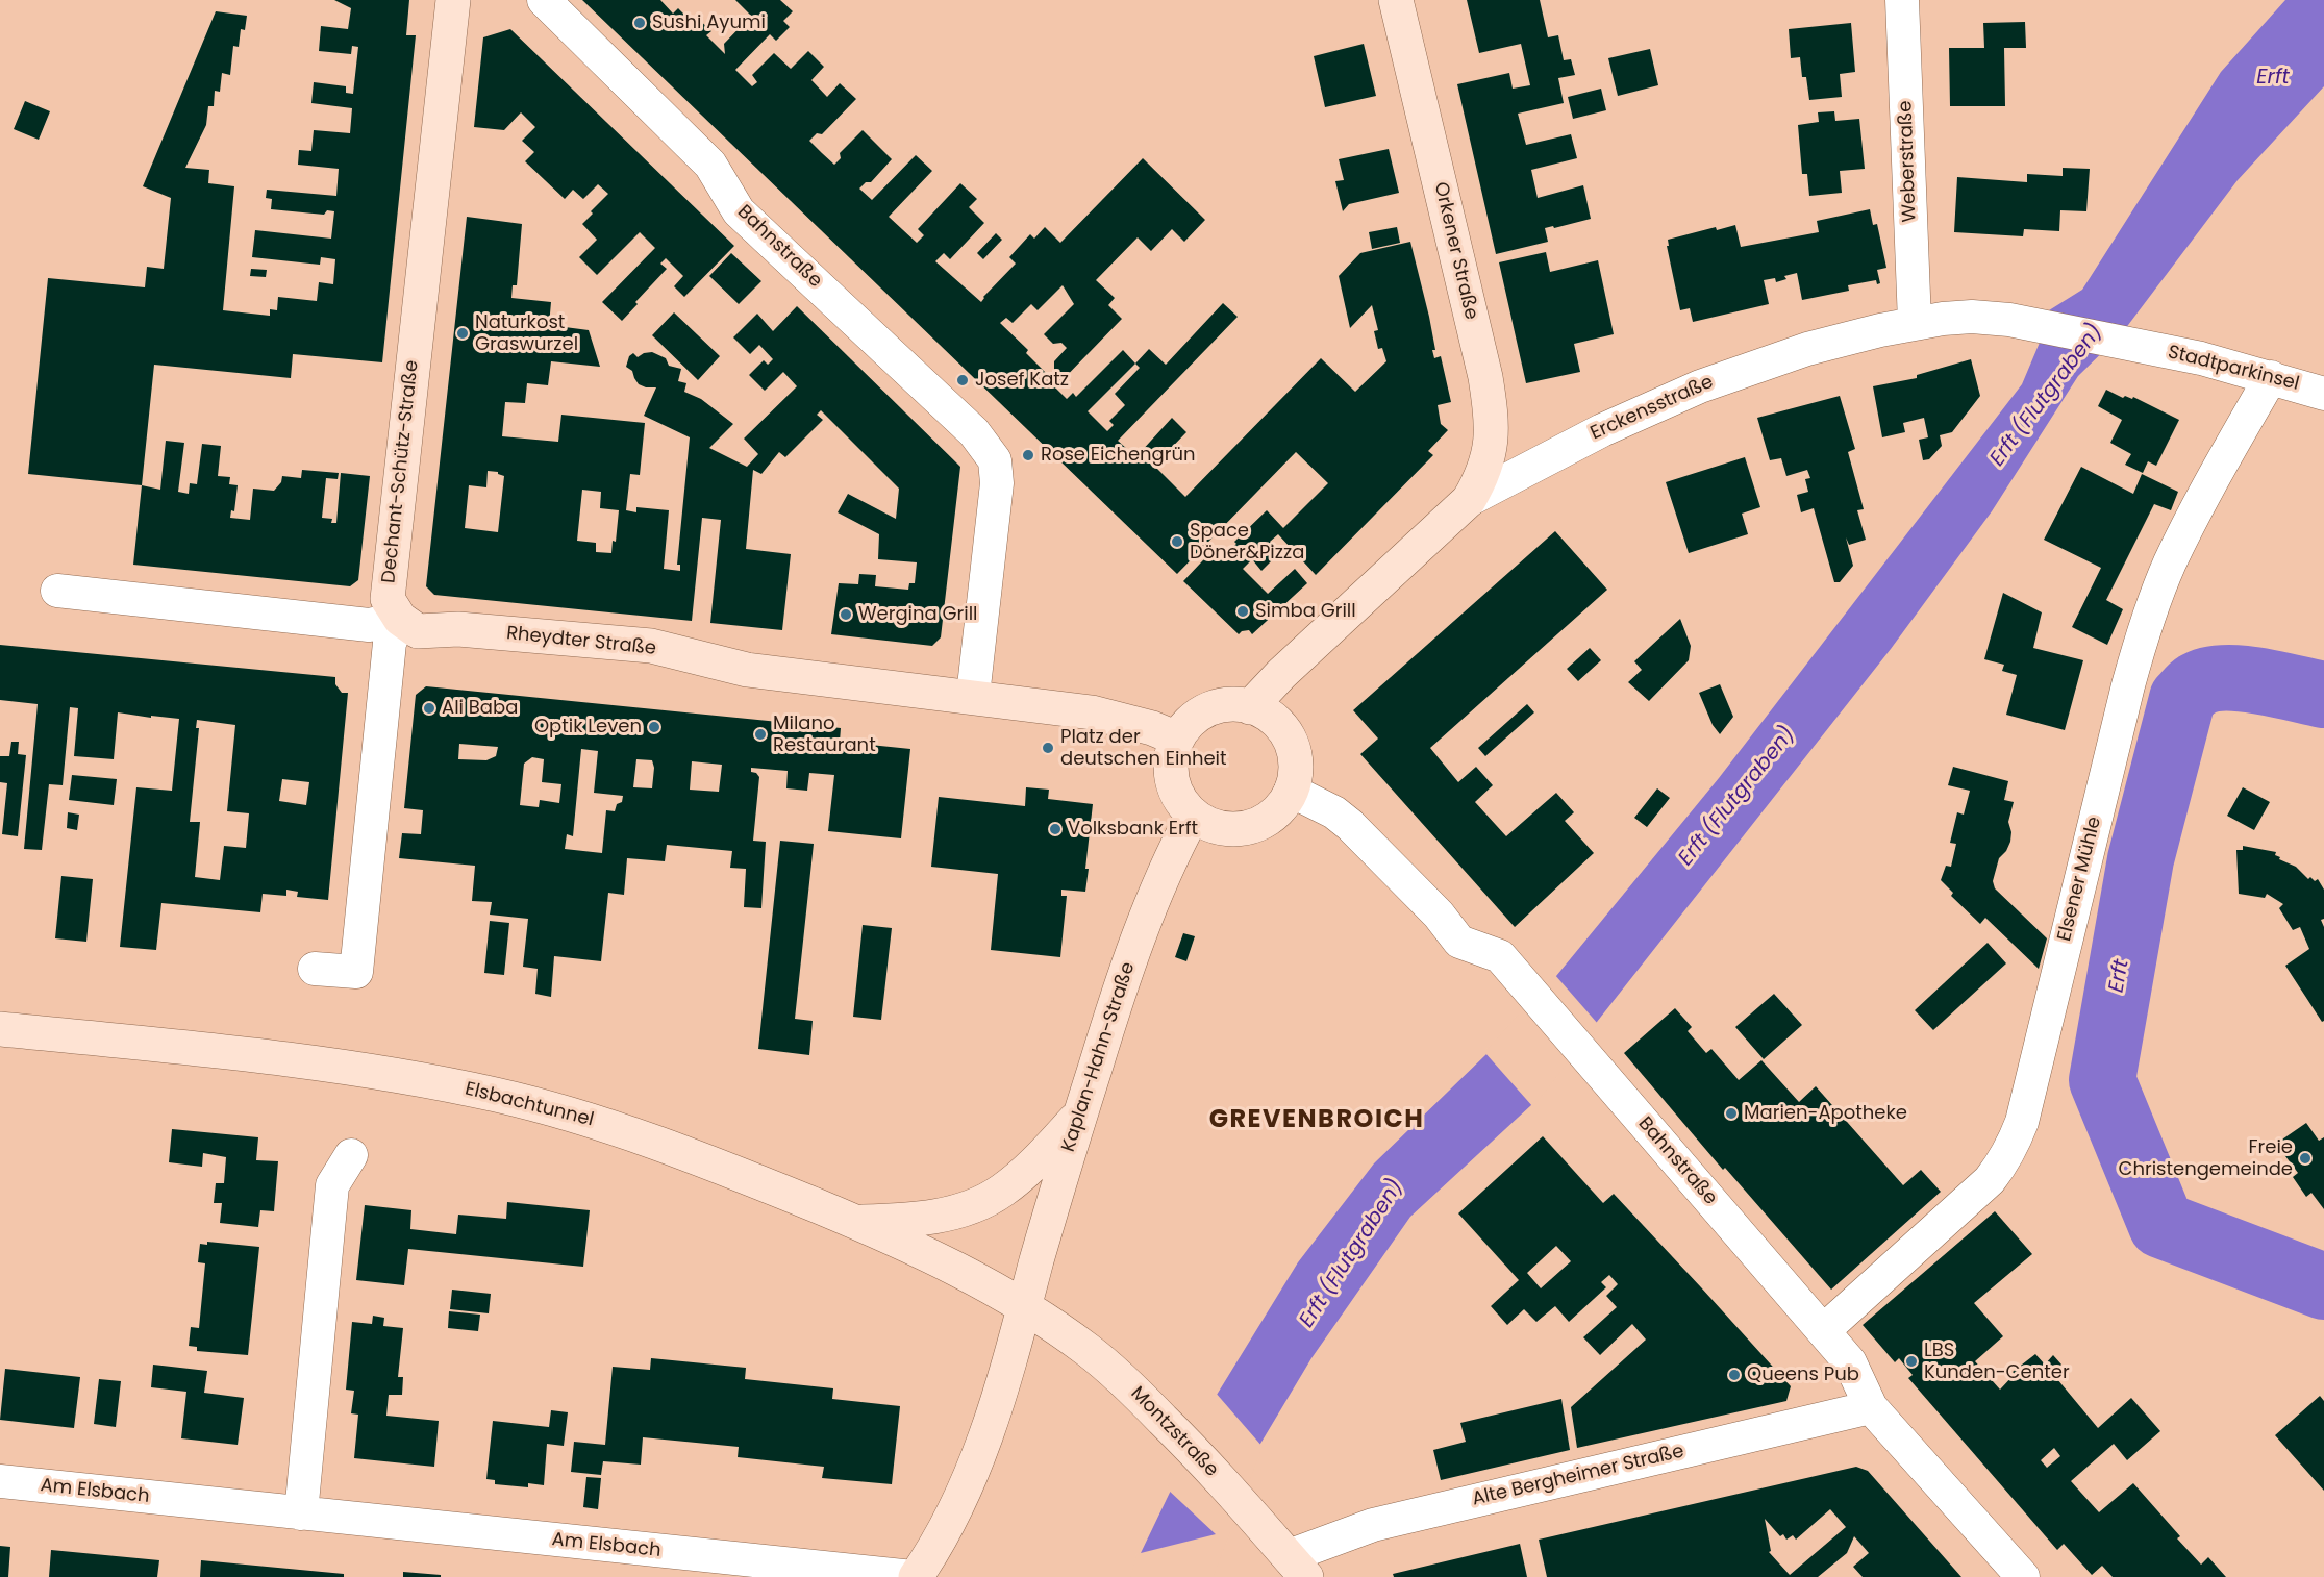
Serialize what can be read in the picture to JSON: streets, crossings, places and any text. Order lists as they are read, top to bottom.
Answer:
{
  "streets": {
    "street": [
      "Weberstraße",
      "Bahnstraße",
      "Orkener Straße",
      "Stadtparkinsel",
      "Erckensstraße",
      "Dechant-Schütz-Straße",
      "Rheydter Straße",
      "Elsener Mühle",
      "Kaplan-Hahn-Straße",
      "Elsbachtunnel",
      "Montzstraße",
      "Alte Bergheimer Straße",
      "Am Elsbach"
    ]
  },
  "crossings": [
    ["Weberstraße", "Erckensstraße"],
    ["Bahnstraße", "Erckensstraße"],
    ["Bahnstraße", "Rheydter Straße"],
    ["Bahnstraße", "Elsener Mühle"],
    ["Bahnstraße", "Kaplan-Hahn-Straße"],
    ["Bahnstraße", "Alte Bergheimer Straße"],
    ["Orkener Straße", "Erckensstraße"],
    ["Stadtparkinsel", "Erckensstraße"],
    ["Stadtparkinsel", "Elsener Mühle"],
    ["Erckensstraße", "Rheydter Straße"],
    ["Erckensstraße", "Kaplan-Hahn-Straße"],
    ["Dechant-Schütz-Straße", "Rheydter Straße"],
    ["Rheydter Straße", "Kaplan-Hahn-Straße"],
    ["Kaplan-Hahn-Straße", "Elsbachtunnel"],
    ["Kaplan-Hahn-Straße", "Montzstraße"],
    ["Kaplan-Hahn-Straße", "Am Elsbach"],
    ["Elsbachtunnel", "Montzstraße"],
    ["Montzstraße", "Alte Bergheimer Straße"]
  ],
  "districts": ["GREVENBROICH"],
  "water": ["Erft", "Erft (Flutgraben)"],
  "places": [
    "Sushi Ayumi",
    "Naturkost Graswurzel",
    "Josef Katz",
    "Rose Eichengrün",
    "Space Döner&Pizza",
    "Simba Grill",
    "Wergina Grill",
    "Ali Baba",
    "Optik Leven",
    "Milano Restaurant",
    "Platz der deutschen Einheit",
    "Volksbank Erft",
    "Marien-Apotheke",
    "Freie Christengemeinde",
    "LBS Kunden-Center",
    "Queens Pub"
  ]
}
